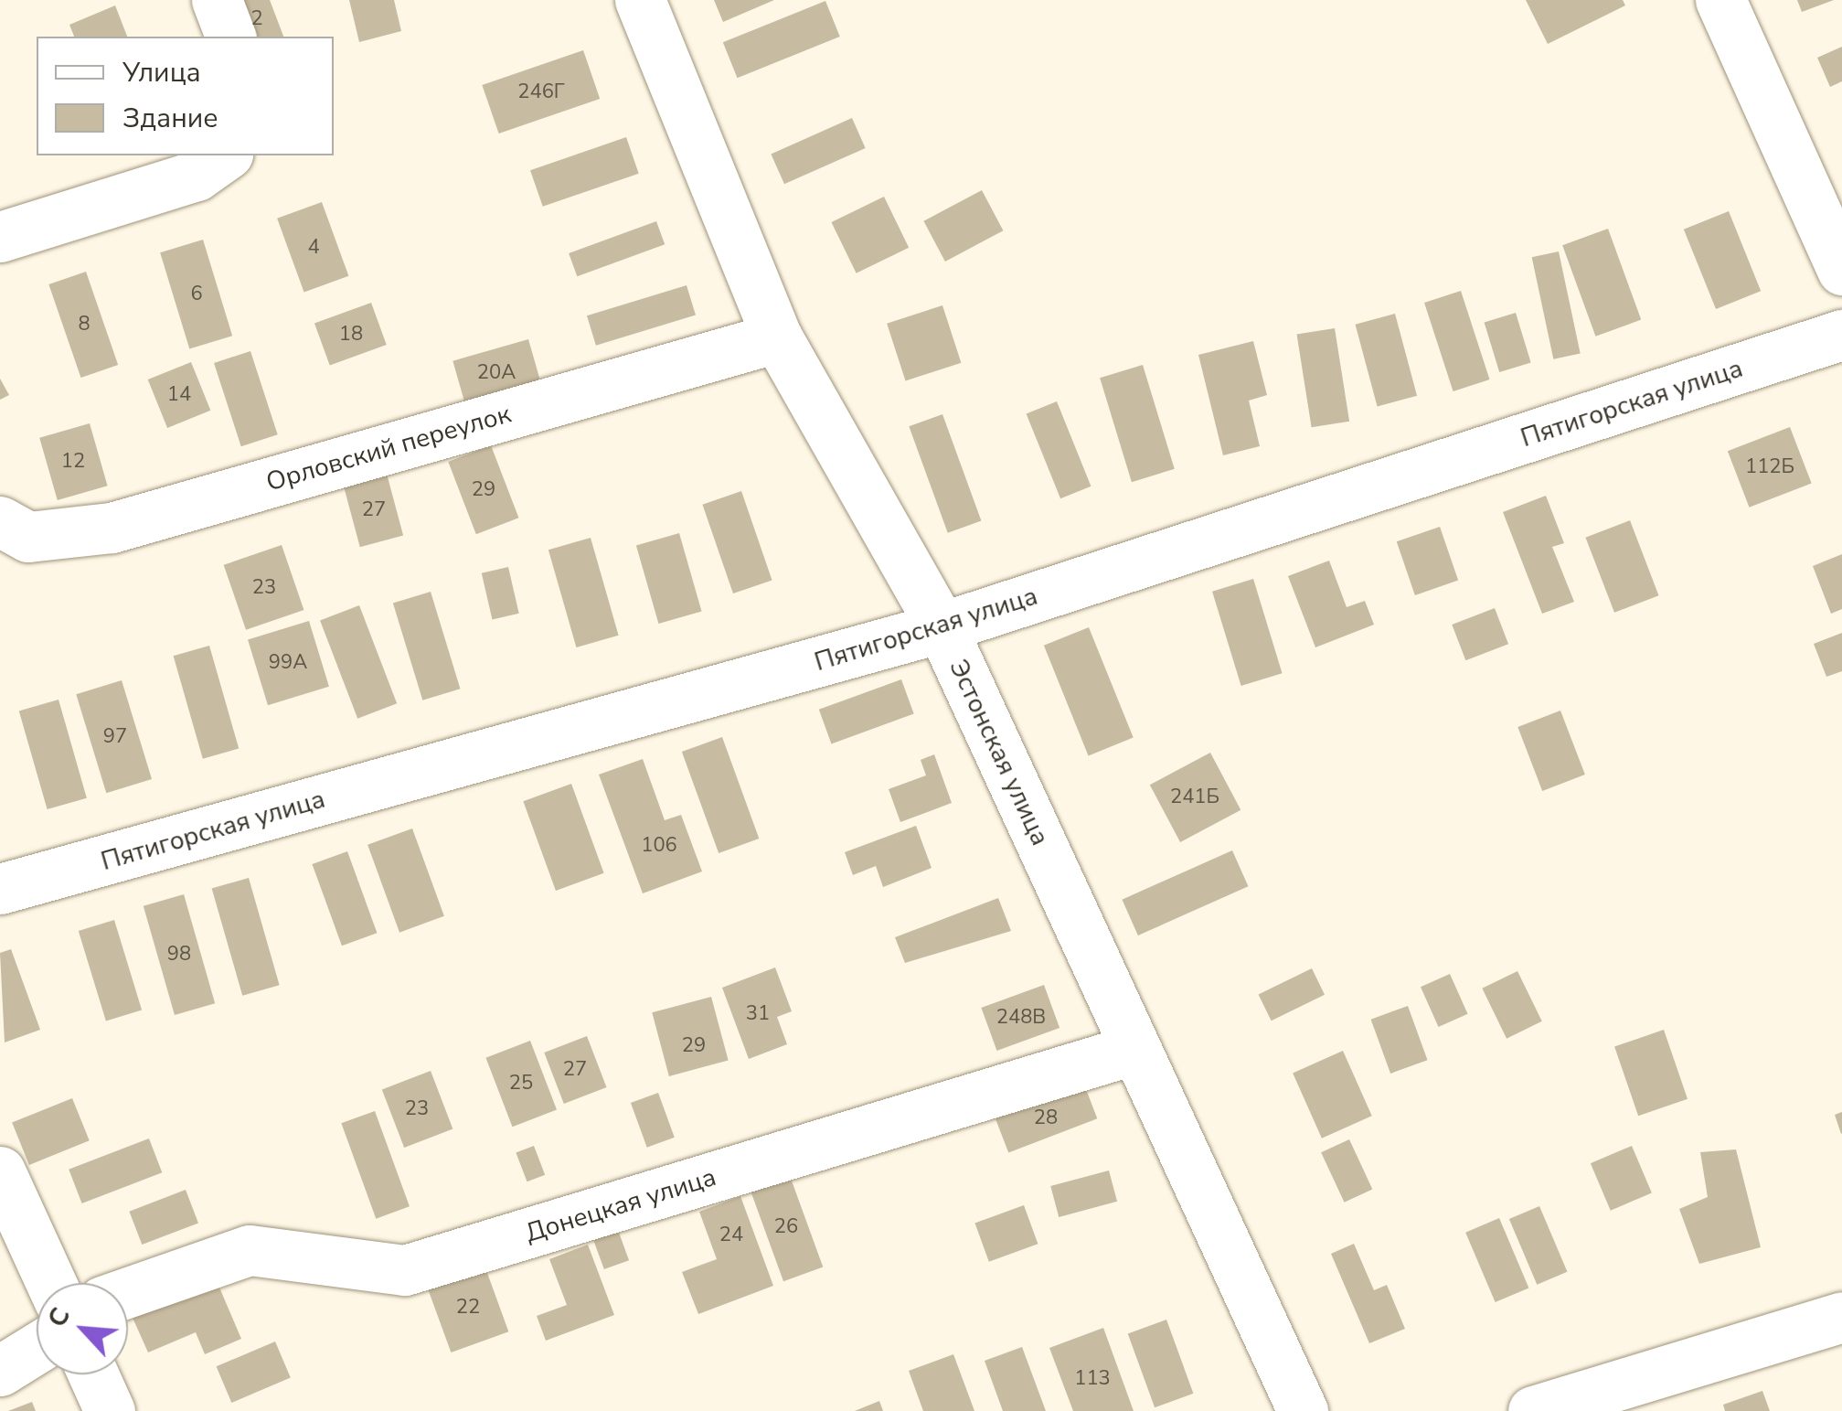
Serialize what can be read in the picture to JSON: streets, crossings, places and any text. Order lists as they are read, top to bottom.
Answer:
{
  "streets": {
    "street": [
      "Пятигорская улица",
      "Орловский переулок",
      "Эстонская улица",
      "Донецкая улица"
    ]
  },
  "crossings": [
    ["Пятигорская улица", "Эстонская улица"],
    ["Орловский переулок", "Эстонская улица"],
    ["Эстонская улица", "Донецкая улица"]
  ],
  "house_numbers": [
    "2",
    "246Г",
    "4",
    "6",
    "8",
    "18",
    "20А",
    "14",
    "12",
    "112Б",
    "29",
    "27",
    "23",
    "99А",
    "97",
    "241Б",
    "106",
    "98",
    "31",
    "248В",
    "29",
    "27",
    "25",
    "23",
    "28",
    "26",
    "24",
    "22",
    "113"
  ],
  "legend": ["Улица", "Здание"],
  "north": "top left"
}
